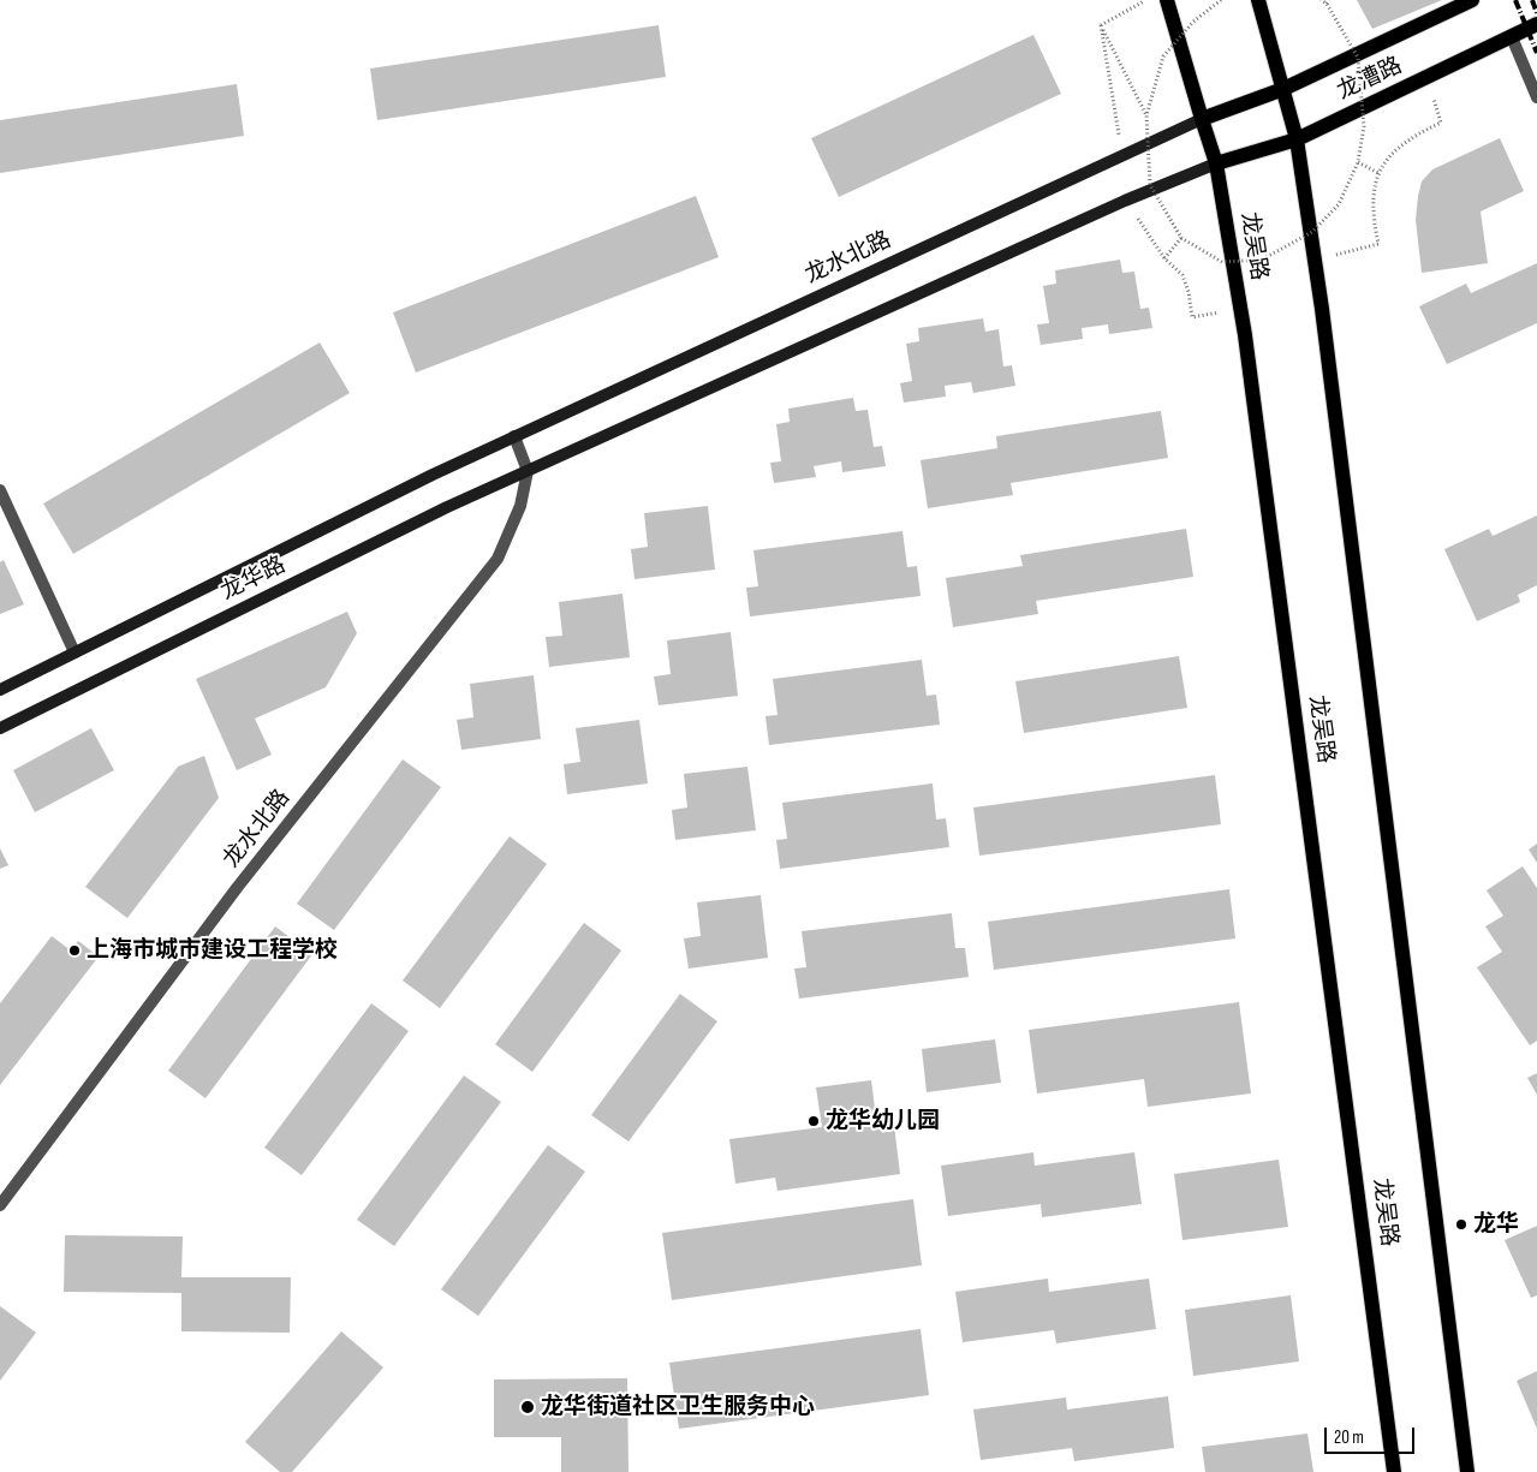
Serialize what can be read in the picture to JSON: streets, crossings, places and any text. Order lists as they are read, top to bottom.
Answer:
{
  "streets": {
    "main road": [
      "龙漕路",
      "龙吴路",
      "龙水北路",
      "龙华路"
    ]
  },
  "crossings": [
    ["龙漕路", "龙吴路"],
    ["龙漕路", "龙水北路"],
    ["龙吴路", "龙水北路"],
    ["龙水北路", "龙华路"]
  ],
  "places": [
    "上海市城市建设工程学校",
    "龙华幼儿园",
    "龙华",
    "龙华街道社区卫生服务中心"
  ],
  "scale_bar": "20 m"
}
